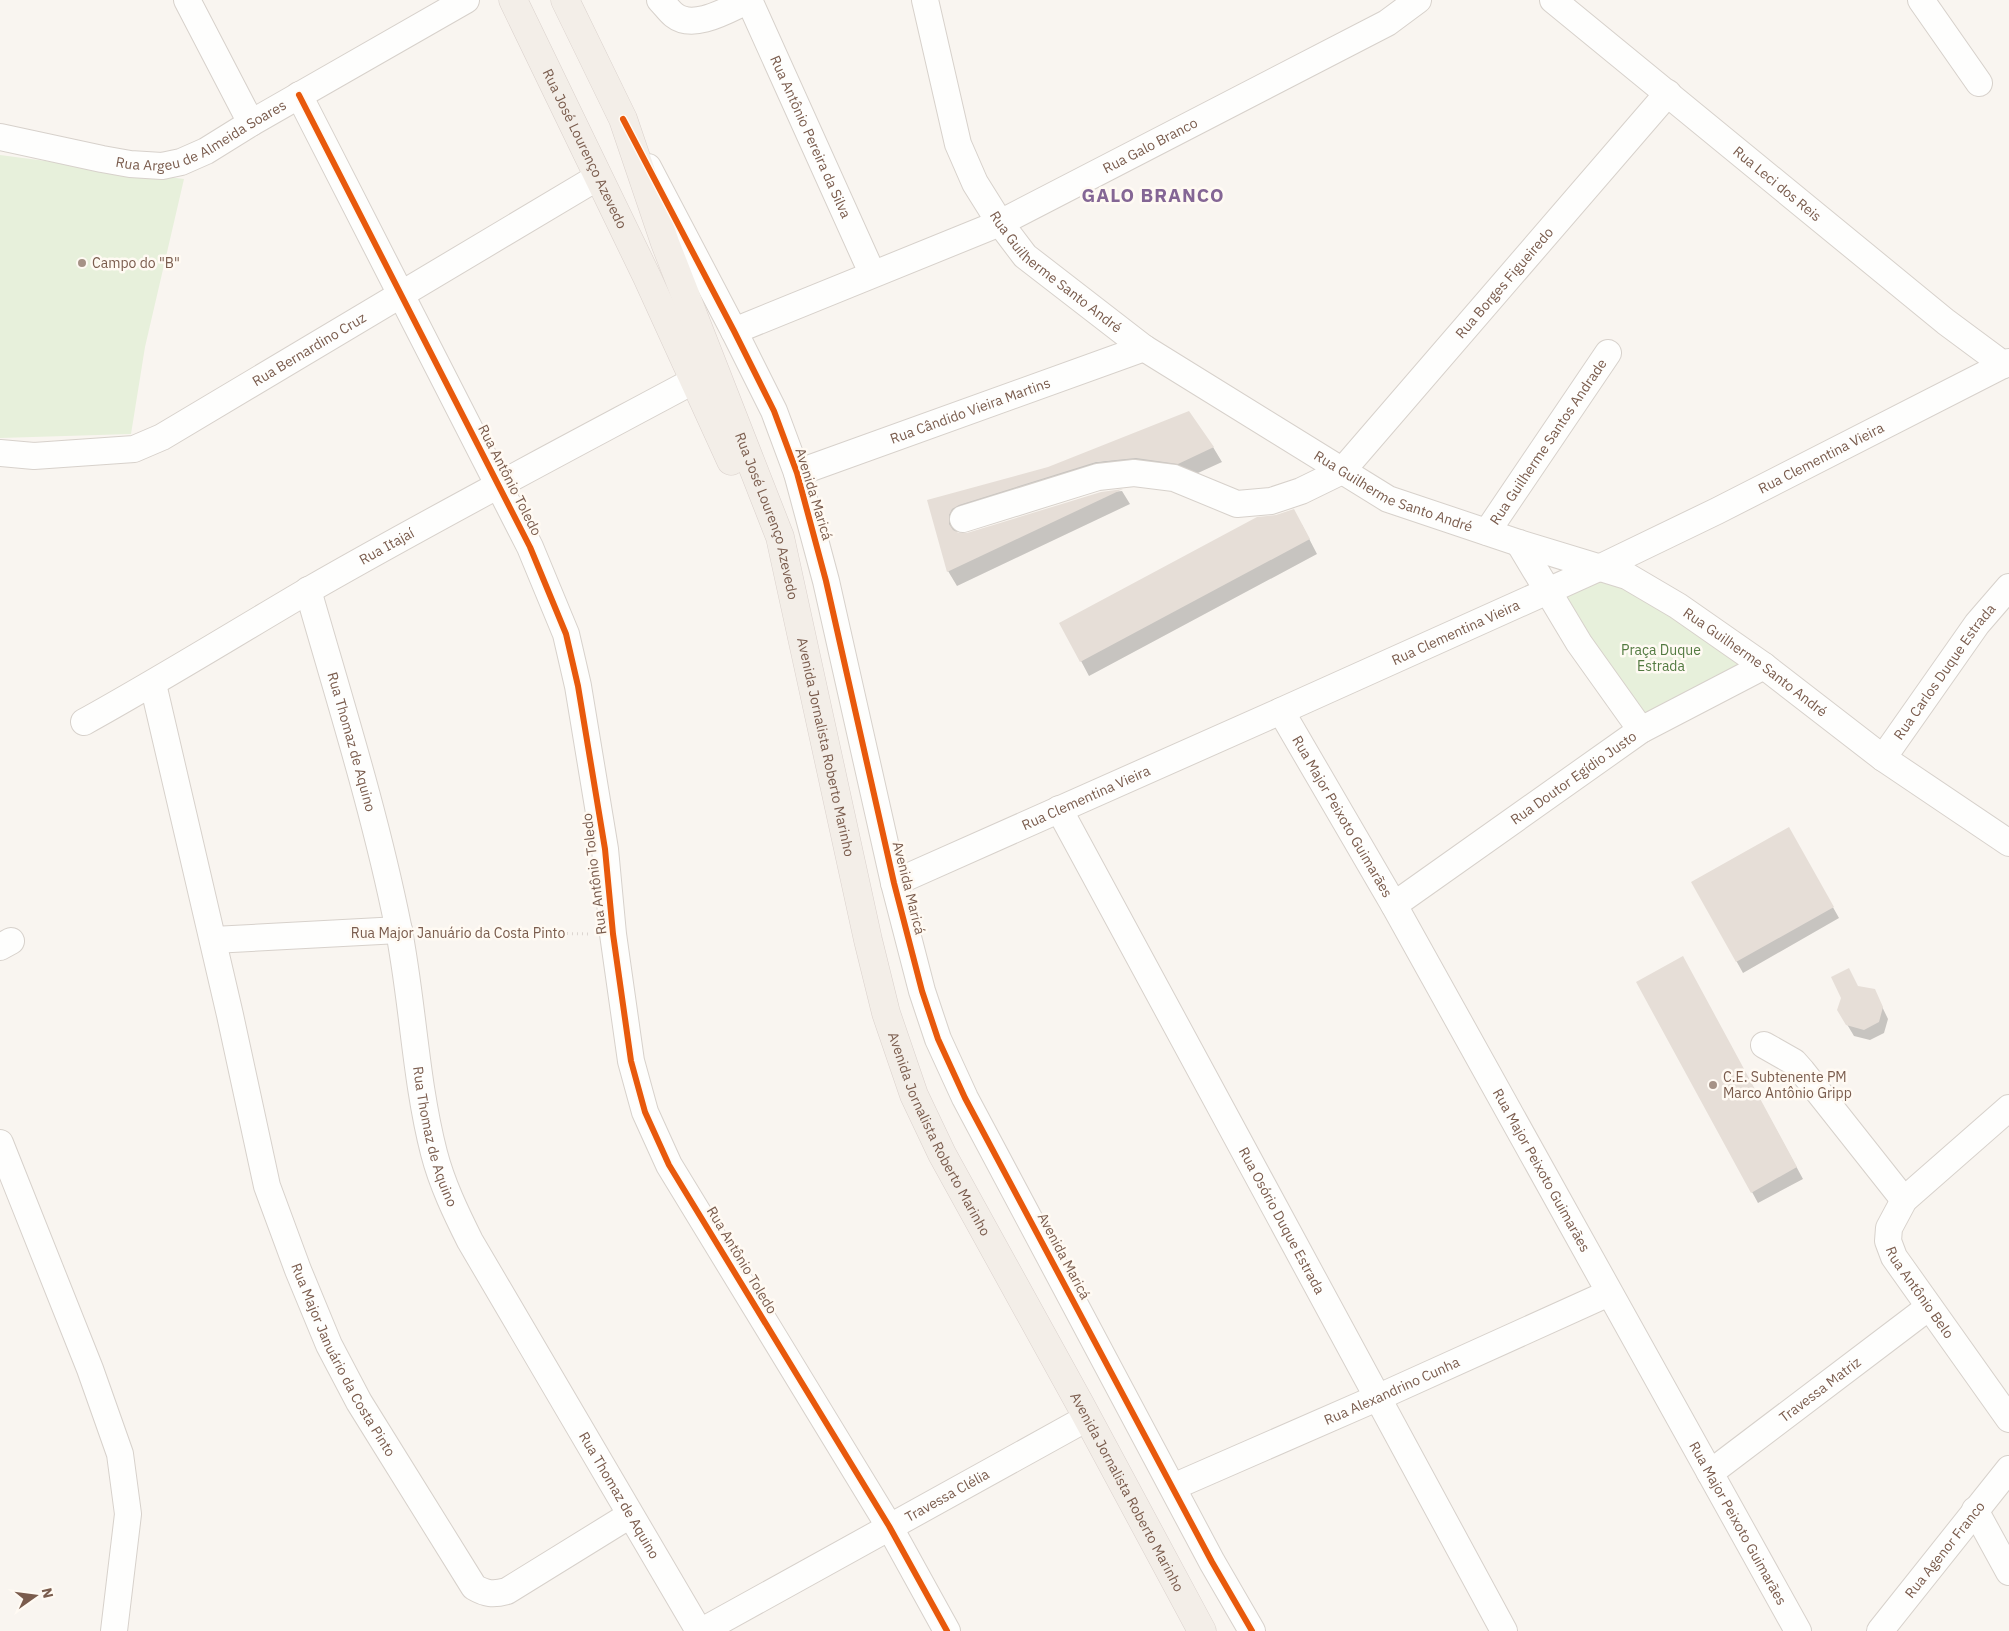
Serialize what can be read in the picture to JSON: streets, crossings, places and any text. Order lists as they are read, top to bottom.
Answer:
{
  "streets": {
    "main road": ["Rua José Lourenço Azevedo", "Avenida Jornalista Roberto Marinho"],
    "street": [
      "Rua Argeu de Almeida Soares",
      "Rua Antônio Pereira da Silva",
      "Rua Galo Branco",
      "Rua Leci dos Reis",
      "Rua Guilherme Santo André",
      "Rua Borges Figueiredo",
      "Rua Bernardino Cruz",
      "Rua Cândido Vieira Martins",
      "Rua Guilherme Santos Andrade",
      "Rua Clementina Vieira",
      "Rua Antônio Toledo",
      "Avenida Maricá",
      "Rua Itajaí",
      "Rua Carlos Duque Estrada",
      "Rua Thomaz de Aquino",
      "Rua Doutor Egídio Justo",
      "Rua Major Peixoto Guimarães",
      "Rua Major Januário da Costa Pinto",
      "Rua Osório Duque Estrada",
      "Rua Antônio Belo",
      "Travessa Matriz",
      "Rua Alexandrino Cunha",
      "Travessa Clélia",
      "Rua Agenor Franco"
    ]
  },
  "crossings": [
    ["Rua Argeu de Almeida Soares", "Rua Antônio Toledo"],
    ["Rua Antônio Pereira da Silva", "Rua Galo Branco"],
    ["Rua Galo Branco", "Rua Guilherme Santo André"],
    ["Rua Galo Branco", "Avenida Maricá"],
    ["Rua José Lourenço Azevedo", "Rua Bernardino Cruz"],
    ["Rua José Lourenço Azevedo", "Avenida Maricá"],
    ["Rua José Lourenço Azevedo", "Rua Itajaí"],
    ["Rua José Lourenço Azevedo", "Avenida Jornalista Roberto Marinho"],
    ["Rua Leci dos Reis", "Rua Borges Figueiredo"],
    ["Rua Leci dos Reis", "Rua Clementina Vieira"],
    ["Rua Guilherme Santo André", "Rua Borges Figueiredo"],
    ["Rua Guilherme Santo André", "Rua Cândido Vieira Martins"],
    ["Rua Guilherme Santo André", "Rua Guilherme Santos Andrade"],
    ["Rua Guilherme Santo André", "Rua Clementina Vieira"],
    ["Rua Guilherme Santo André", "Rua Carlos Duque Estrada"],
    ["Rua Guilherme Santo André", "Rua Doutor Egídio Justo"],
    ["Rua Bernardino Cruz", "Rua Antônio Toledo"],
    ["Rua Cândido Vieira Martins", "Avenida Maricá"],
    ["Rua Clementina Vieira", "Avenida Maricá"],
    ["Rua Clementina Vieira", "Rua Major Peixoto Guimarães"],
    ["Rua Clementina Vieira", "Rua Osório Duque Estrada"],
    ["Rua Antônio Toledo", "Rua Itajaí"],
    ["Rua Antônio Toledo", "Rua Major Januário da Costa Pinto"],
    ["Rua Antônio Toledo", "Travessa Clélia"],
    ["Avenida Maricá", "Rua Alexandrino Cunha"],
    ["Rua Itajaí", "Rua Thomaz de Aquino"],
    ["Rua Itajaí", "Rua Major Januário da Costa Pinto"],
    ["Rua Thomaz de Aquino", "Rua Major Januário da Costa Pinto"],
    ["Rua Thomaz de Aquino", "Travessa Clélia"],
    ["Avenida Jornalista Roberto Marinho", "Travessa Clélia"],
    ["Rua Doutor Egídio Justo", "Rua Major Peixoto Guimarães"],
    ["Rua Major Peixoto Guimarães", "Travessa Matriz"],
    ["Rua Major Peixoto Guimarães", "Rua Alexandrino Cunha"],
    ["Rua Osório Duque Estrada", "Rua Alexandrino Cunha"],
    ["Rua Antônio Belo", "Travessa Matriz"]
  ],
  "districts": ["GALO BRANCO"],
  "parks": ["Praça Duque Estrada"],
  "places": ["Campo do \"B\"", "C.E. Subtenente PM Marco Antônio Gripp"],
  "north": "right"
}
